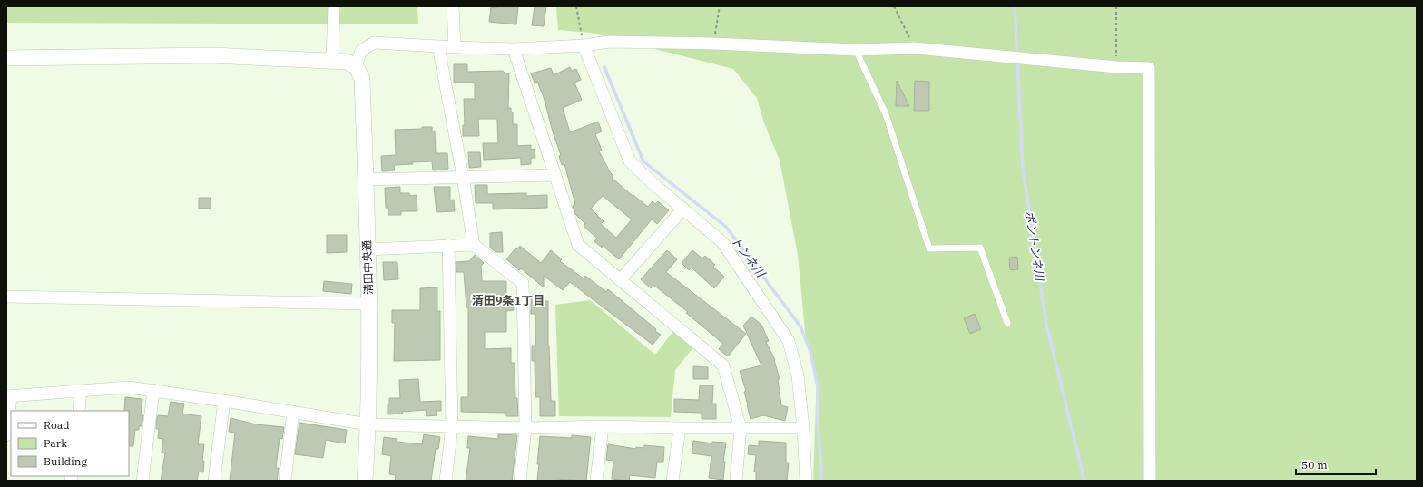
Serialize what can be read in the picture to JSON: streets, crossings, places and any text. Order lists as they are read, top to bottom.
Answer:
{
  "streets": {
    "street": ["清田中央通"]
  },
  "districts": ["清田9条1丁目"],
  "water": ["ポントンネ川", "トンネ川"],
  "legend": ["Road", "Park", "Building"],
  "scale_bar": "50 m"
}
